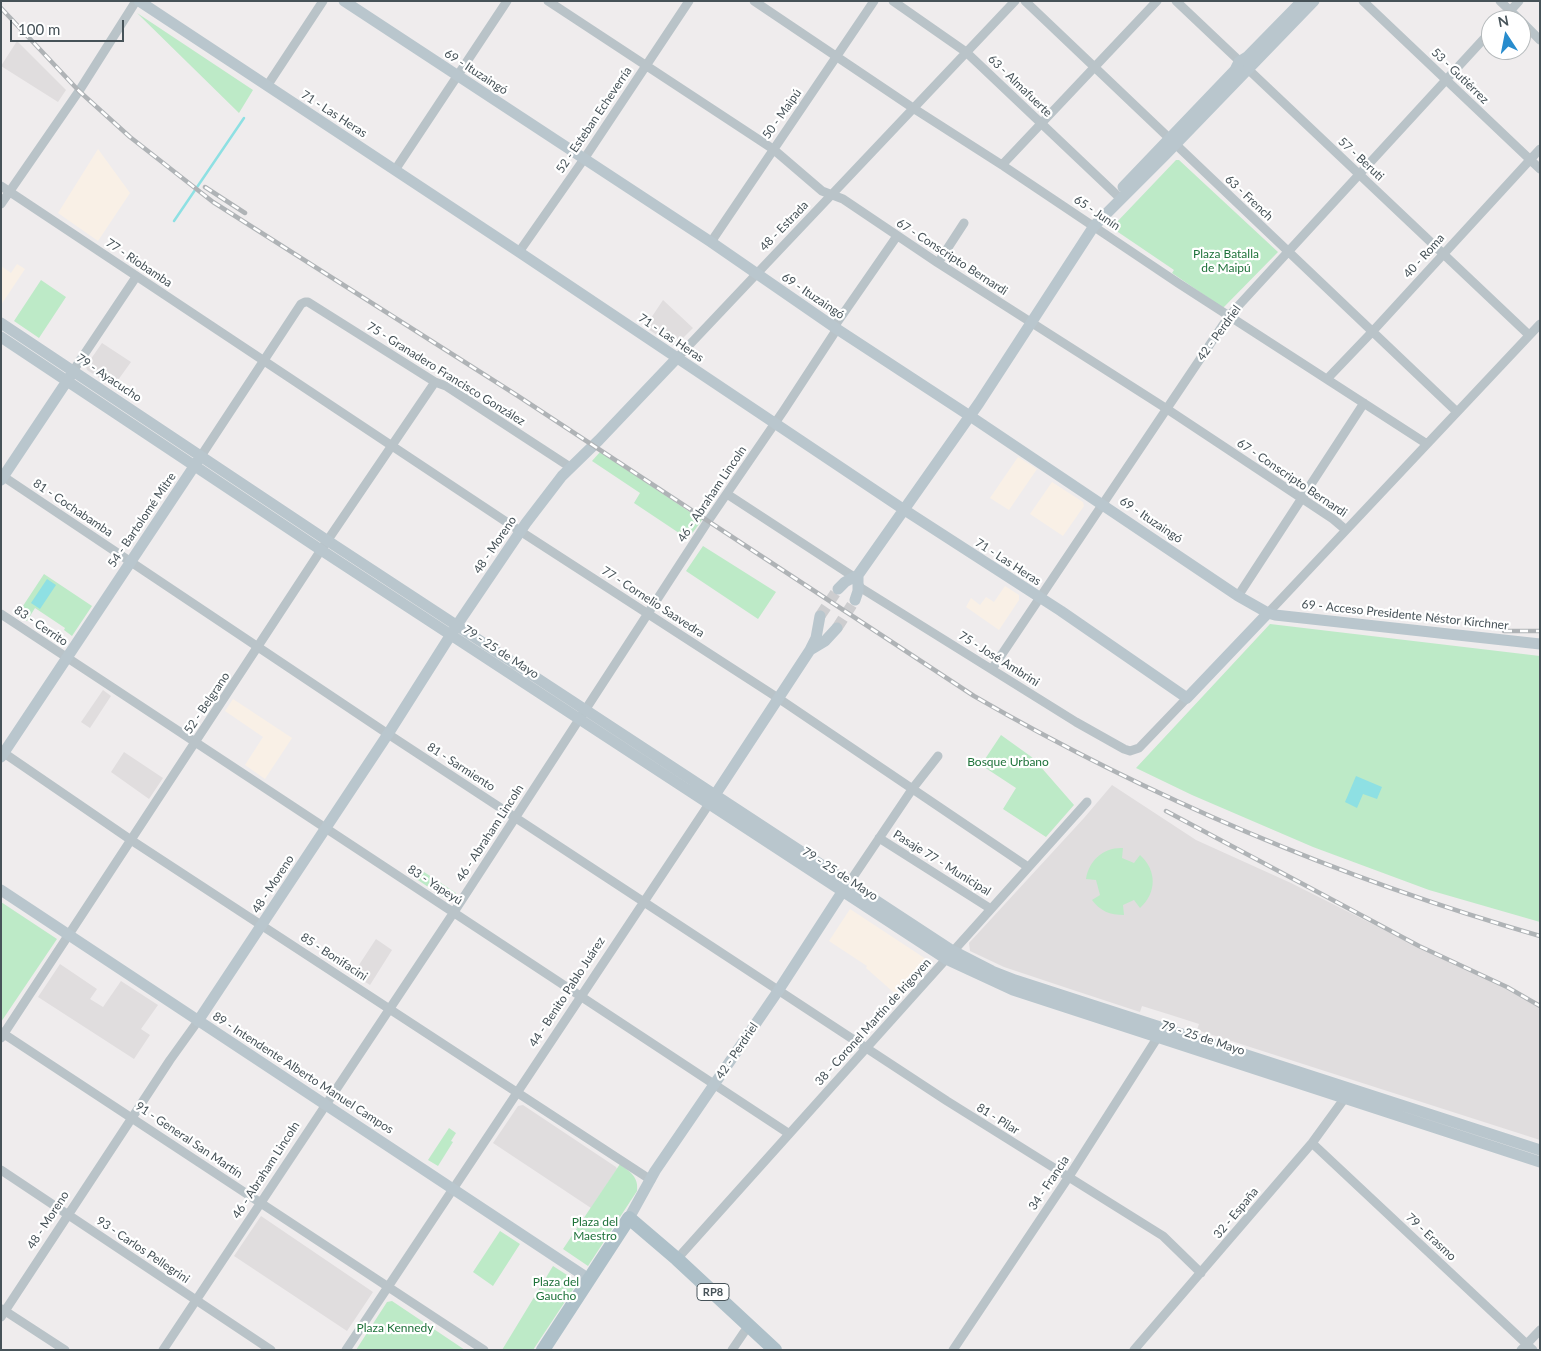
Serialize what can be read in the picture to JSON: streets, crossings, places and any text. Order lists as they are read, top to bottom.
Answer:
{
  "streets": {
    "main road": ["42 - Perdriel", "RP8"],
    "street": [
      "69 - Ituzaingó",
      "53 - Gutiérrez",
      "63 - Almafuerte",
      "71 - Las Heras",
      "50 - Maipú",
      "52 - Esteban Echeverría",
      "57 - Beruti",
      "63 - French",
      "65 - Junín",
      "48 - Estrada",
      "40 - Roma",
      "67 - Conscripto Bernardi",
      "77 - Riobamba",
      "75 - Granadero Francisco González",
      "79 - Ayacucho",
      "46 - Abraham Lincoln",
      "81 - Cochabamba",
      "54 - Bartolomé Mitre",
      "48 - Moreno",
      "77 - Cornelio Saavedra",
      "69 - Acceso Presidente Néstor Kirchner",
      "83 - Cerrito",
      "79 - 25 de Mayo",
      "75 - José Ambrini",
      "52 - Belgrano",
      "81 - Sarmiento",
      "Pasaje 77 - Municipal",
      "83 - Yapeyú",
      "85 - Bonifacini",
      "44 - Benito Pablo Juárez",
      "38 - Coronel Martín de Irigoyen",
      "89 - Intendente Alberto Manuel Campos",
      "81 - Pilar",
      "91 - General San Martín",
      "34 - Francia",
      "32 - España",
      "79 - Erasmo",
      "93 - Carlos Pellegrini"
    ]
  },
  "crossings": [
    ["69 - Ituzaingó", "50 - Maipú"],
    ["69 - Ituzaingó", "52 - Esteban Echeverría"],
    ["69 - Ituzaingó", "48 - Estrada"],
    ["69 - Ituzaingó", "42 - Perdriel"],
    ["69 - Ituzaingó", "46 - Abraham Lincoln"],
    ["69 - Ituzaingó", "69 - Acceso Presidente Néstor Kirchner"],
    ["53 - Gutiérrez", "40 - Roma"],
    ["53 - Gutiérrez", "42 - Perdriel"],
    ["63 - Almafuerte", "48 - Estrada"],
    ["71 - Las Heras", "52 - Esteban Echeverría"],
    ["71 - Las Heras", "48 - Estrada"],
    ["71 - Las Heras", "42 - Perdriel"],
    ["71 - Las Heras", "46 - Abraham Lincoln"],
    ["71 - Las Heras", "75 - José Ambrini"],
    ["50 - Maipú", "65 - Junín"],
    ["50 - Maipú", "67 - Conscripto Bernardi"],
    ["52 - Esteban Echeverría", "67 - Conscripto Bernardi"],
    ["57 - Beruti", "40 - Roma"],
    ["57 - Beruti", "42 - Perdriel"],
    ["63 - French", "40 - Roma"],
    ["63 - French", "42 - Perdriel"],
    ["65 - Junín", "48 - Estrada"],
    ["65 - Junín", "40 - Roma"],
    ["65 - Junín", "42 - Perdriel"],
    ["48 - Estrada", "67 - Conscripto Bernardi"],
    ["48 - Estrada", "75 - Granadero Francisco González"],
    ["48 - Estrada", "48 - Moreno"],
    ["67 - Conscripto Bernardi", "42 - Perdriel"],
    ["67 - Conscripto Bernardi", "46 - Abraham Lincoln"],
    ["77 - Riobamba", "54 - Bartolomé Mitre"],
    ["77 - Riobamba", "77 - Cornelio Saavedra"],
    ["42 - Perdriel", "77 - Cornelio Saavedra"],
    ["42 - Perdriel", "79 - 25 de Mayo"],
    ["42 - Perdriel", "75 - José Ambrini"],
    ["42 - Perdriel", "81 - Sarmiento"],
    ["42 - Perdriel", "Pasaje 77 - Municipal"],
    ["42 - Perdriel", "83 - Yapeyú"],
    ["42 - Perdriel", "85 - Bonifacini"],
    ["42 - Perdriel", "89 - Intendente Alberto Manuel Campos"],
    ["42 - Perdriel", "81 - Pilar"],
    ["42 - Perdriel", "RP8"],
    ["75 - Granadero Francisco González", "54 - Bartolomé Mitre"],
    ["75 - Granadero Francisco González", "48 - Moreno"],
    ["75 - Granadero Francisco González", "52 - Belgrano"],
    ["79 - Ayacucho", "54 - Bartolomé Mitre"],
    ["79 - Ayacucho", "79 - 25 de Mayo"],
    ["46 - Abraham Lincoln", "77 - Cornelio Saavedra"],
    ["46 - Abraham Lincoln", "79 - 25 de Mayo"],
    ["46 - Abraham Lincoln", "75 - José Ambrini"],
    ["46 - Abraham Lincoln", "81 - Sarmiento"],
    ["46 - Abraham Lincoln", "83 - Yapeyú"],
    ["46 - Abraham Lincoln", "85 - Bonifacini"],
    ["46 - Abraham Lincoln", "89 - Intendente Alberto Manuel Campos"],
    ["46 - Abraham Lincoln", "91 - General San Martín"],
    ["46 - Abraham Lincoln", "93 - Carlos Pellegrini"],
    ["81 - Cochabamba", "54 - Bartolomé Mitre"],
    ["81 - Cochabamba", "81 - Sarmiento"],
    ["54 - Bartolomé Mitre", "77 - Cornelio Saavedra"],
    ["54 - Bartolomé Mitre", "83 - Cerrito"],
    ["54 - Bartolomé Mitre", "79 - 25 de Mayo"],
    ["54 - Bartolomé Mitre", "81 - Sarmiento"],
    ["54 - Bartolomé Mitre", "83 - Yapeyú"],
    ["54 - Bartolomé Mitre", "85 - Bonifacini"],
    ["48 - Moreno", "77 - Cornelio Saavedra"],
    ["48 - Moreno", "79 - 25 de Mayo"],
    ["48 - Moreno", "81 - Sarmiento"],
    ["48 - Moreno", "83 - Yapeyú"],
    ["48 - Moreno", "85 - Bonifacini"],
    ["48 - Moreno", "89 - Intendente Alberto Manuel Campos"],
    ["48 - Moreno", "91 - General San Martín"],
    ["48 - Moreno", "93 - Carlos Pellegrini"],
    ["77 - Cornelio Saavedra", "52 - Belgrano"],
    ["77 - Cornelio Saavedra", "44 - Benito Pablo Juárez"],
    ["77 - Cornelio Saavedra", "38 - Coronel Martín de Irigoyen"],
    ["83 - Cerrito", "83 - Yapeyú"],
    ["79 - 25 de Mayo", "52 - Belgrano"],
    ["79 - 25 de Mayo", "44 - Benito Pablo Juárez"],
    ["79 - 25 de Mayo", "38 - Coronel Martín de Irigoyen"],
    ["79 - 25 de Mayo", "34 - Francia"],
    ["79 - 25 de Mayo", "32 - España"],
    ["52 - Belgrano", "81 - Sarmiento"],
    ["52 - Belgrano", "83 - Yapeyú"],
    ["52 - Belgrano", "85 - Bonifacini"],
    ["52 - Belgrano", "89 - Intendente Alberto Manuel Campos"],
    ["52 - Belgrano", "91 - General San Martín"],
    ["81 - Sarmiento", "44 - Benito Pablo Juárez"],
    ["81 - Sarmiento", "81 - Pilar"],
    ["Pasaje 77 - Municipal", "38 - Coronel Martín de Irigoyen"],
    ["83 - Yapeyú", "44 - Benito Pablo Juárez"],
    ["83 - Yapeyú", "38 - Coronel Martín de Irigoyen"],
    ["85 - Bonifacini", "44 - Benito Pablo Juárez"],
    ["44 - Benito Pablo Juárez", "89 - Intendente Alberto Manuel Campos"],
    ["44 - Benito Pablo Juárez", "91 - General San Martín"],
    ["38 - Coronel Martín de Irigoyen", "81 - Pilar"],
    ["38 - Coronel Martín de Irigoyen", "RP8"],
    ["81 - Pilar", "34 - Francia"],
    ["81 - Pilar", "32 - España"],
    ["32 - España", "79 - Erasmo"]
  ],
  "parks": [
    "Plaza Batalla de Maipú",
    "Bosque Urbano",
    "Plaza del Maestro",
    "Plaza del Gaucho",
    "Plaza Kennedy"
  ],
  "scale_bar": "100 m",
  "north": "top"
}
